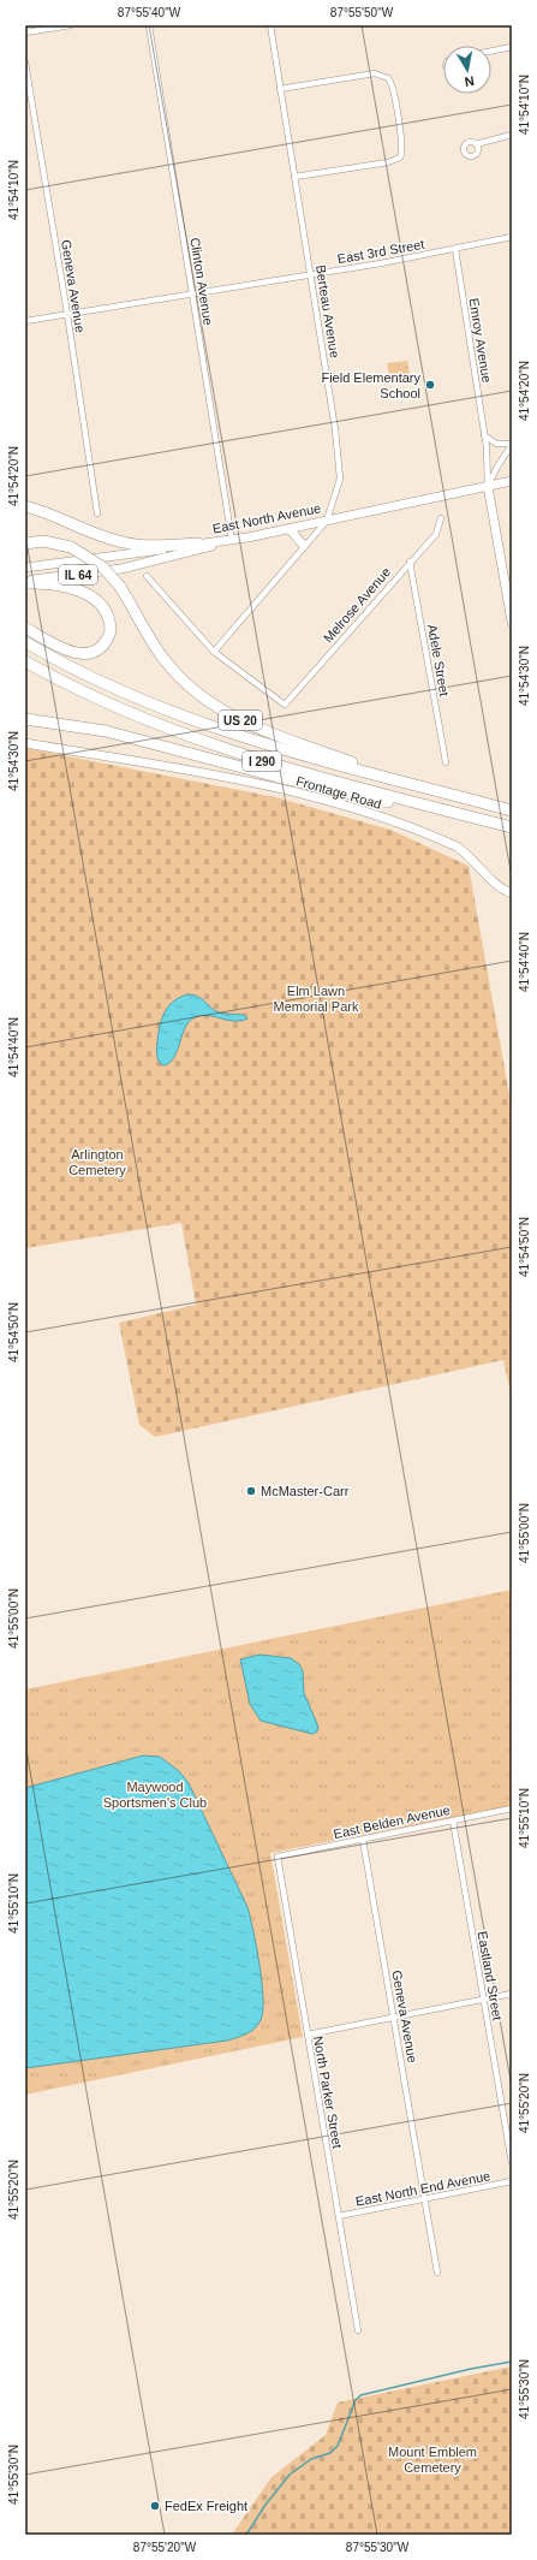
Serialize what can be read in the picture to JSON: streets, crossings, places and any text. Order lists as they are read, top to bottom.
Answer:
{
  "streets": {
    "highway": ["US 20", "I 290"],
    "main road": ["East North Avenue", "IL 64", "Frontage Road"],
    "street": [
      "East 3rd Street",
      "Clinton Avenue",
      "Geneva Avenue",
      "Berteau Avenue",
      "Emroy Avenue",
      "Melrose Avenue",
      "Adele Street",
      "East Belden Avenue",
      "Eastland Street",
      "North Parker Street",
      "East North End Avenue"
    ]
  },
  "crossings": [
    ["East 3rd Street", "Clinton Avenue"],
    ["East 3rd Street", "Geneva Avenue"],
    ["East 3rd Street", "Berteau Avenue"],
    ["East 3rd Street", "Emroy Avenue"],
    ["Clinton Avenue", "East North Avenue"],
    ["Geneva Avenue", "East Belden Avenue"],
    ["Geneva Avenue", "East North End Avenue"],
    ["Berteau Avenue", "East North Avenue"],
    ["Berteau Avenue", "Melrose Avenue"],
    ["Emroy Avenue", "East North Avenue"],
    ["Melrose Avenue", "Adele Street"],
    ["US 20", "I 290"],
    ["East Belden Avenue", "Eastland Street"],
    ["East Belden Avenue", "North Parker Street"],
    ["North Parker Street", "East North End Avenue"]
  ],
  "parks": [
    "Elm Lawn Memorial Park",
    "Arlington Cemetery",
    "Maywood Sportsmen's Club",
    "Mount Emblem Cemetery"
  ],
  "places": ["Field Elementary School", "McMaster-Carr", "FedEx Freight"],
  "north": "bottom",
  "coordinates": [
    "87°55'40\"W",
    "87°55'50\"W",
    "41°54'10\"N",
    "41°54'20\"N",
    "41°54'30\"N",
    "41°54'40\"N",
    "41°54'50\"N",
    "41°55'00\"N",
    "41°55'10\"N",
    "41°55'20\"N",
    "41°55'30\"N",
    "87°55'20\"W",
    "87°55'30\"W"
  ]
}
